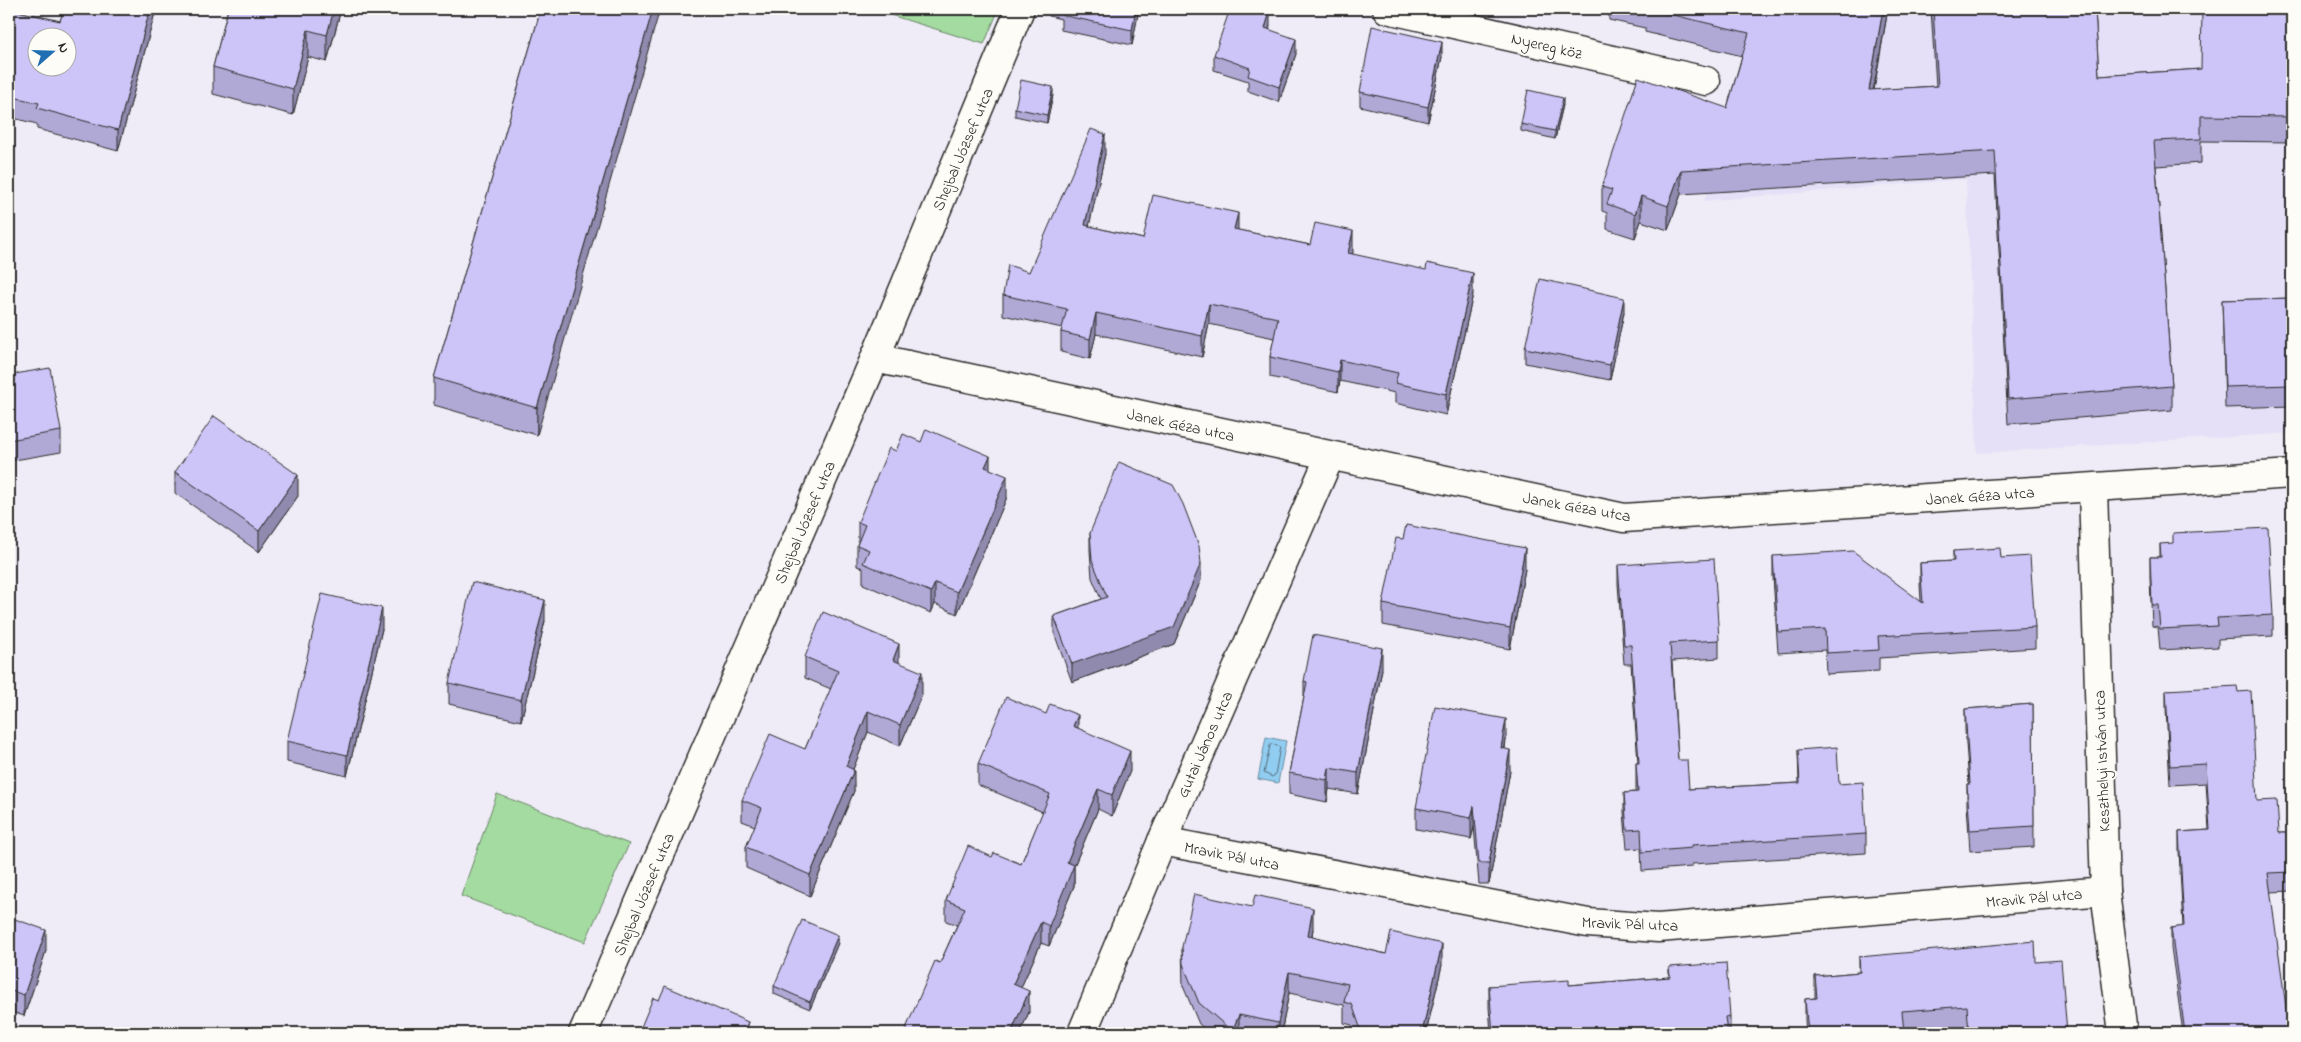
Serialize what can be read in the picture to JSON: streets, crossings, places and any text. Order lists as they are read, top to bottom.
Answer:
{
  "streets": {
    "street": [
      "Nyereg köz",
      "Shejbal József utca",
      "Janek Géza utca",
      "Gutai János utca",
      "Keszthelyi István utca",
      "Mravik Pál utca"
    ]
  },
  "crossings": [
    ["Shejbal József utca", "Janek Géza utca"],
    ["Janek Géza utca", "Gutai János utca"],
    ["Janek Géza utca", "Keszthelyi István utca"],
    ["Gutai János utca", "Mravik Pál utca"],
    ["Keszthelyi István utca", "Mravik Pál utca"]
  ],
  "north": "right"
}
